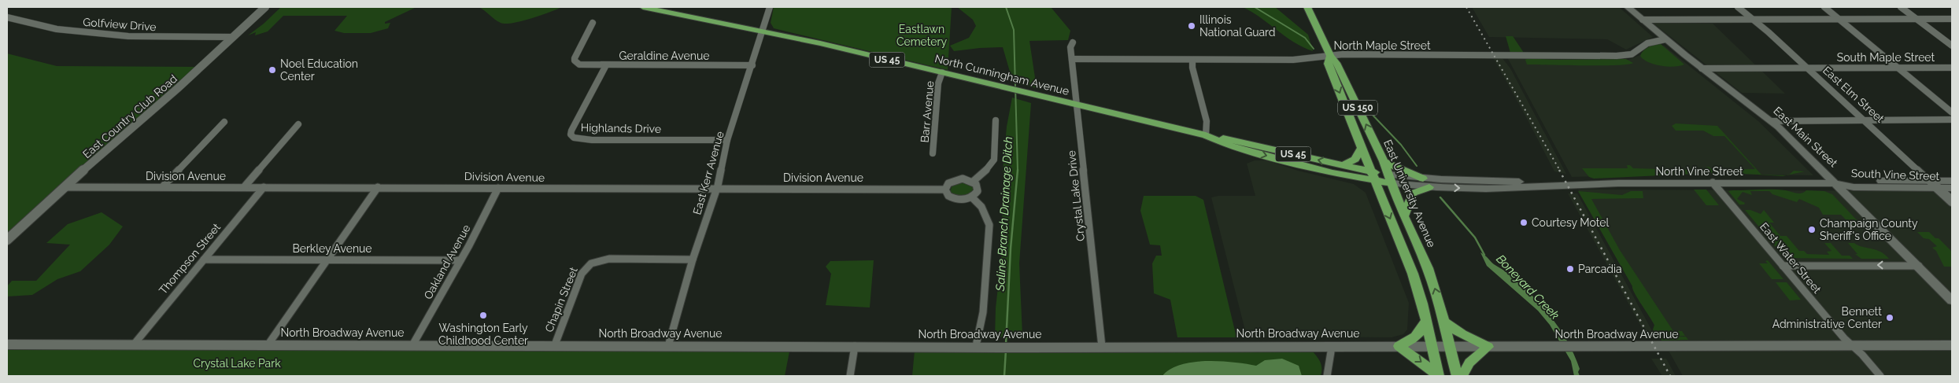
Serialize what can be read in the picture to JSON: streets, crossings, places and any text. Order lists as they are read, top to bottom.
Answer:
{
  "streets": {
    "main road": [
      "US 45",
      "North Cunningham Avenue",
      "US 150",
      "East Main Street",
      "North Vine Street",
      "South Vine Street",
      "East University Avenue"
    ],
    "street": [
      "Golfview Drive",
      "North Maple Street",
      "Geraldine Avenue",
      "South Maple Street",
      "East Elm Street",
      "Barr Avenue",
      "East Country Club Road",
      "Highlands Drive",
      "East Kerr Avenue",
      "Division Avenue",
      "Crystal Lake Drive",
      "Berkley Avenue",
      "East Water Street",
      "Thompson Street",
      "Oakland Avenue",
      "Chapin Street",
      "North Broadway Avenue"
    ]
  },
  "crossings": [
    ["Golfview Drive", "East Country Club Road"],
    ["North Maple Street", "East Main Street"],
    ["North Maple Street", "East University Avenue"],
    ["North Maple Street", "Crystal Lake Drive"],
    ["Geraldine Avenue", "Highlands Drive"],
    ["Geraldine Avenue", "East Kerr Avenue"],
    ["South Maple Street", "East Elm Street"],
    ["South Maple Street", "East Main Street"],
    ["North Cunningham Avenue", "Barr Avenue"],
    ["North Cunningham Avenue", "North Vine Street"],
    ["North Cunningham Avenue", "East Kerr Avenue"],
    ["North Cunningham Avenue", "East University Avenue"],
    ["North Cunningham Avenue", "Crystal Lake Drive"],
    ["East Elm Street", "South Vine Street"],
    ["East Country Club Road", "Division Avenue"],
    ["Highlands Drive", "East Kerr Avenue"],
    ["East Main Street", "North Vine Street"],
    ["East Main Street", "South Vine Street"],
    ["North Vine Street", "South Vine Street"],
    ["North Vine Street", "East University Avenue"],
    ["North Vine Street", "East Water Street"],
    ["East Kerr Avenue", "Division Avenue"],
    ["East Kerr Avenue", "Chapin Street"],
    ["East Kerr Avenue", "North Broadway Avenue"],
    ["Division Avenue", "Thompson Street"],
    ["Division Avenue", "Oakland Avenue"],
    ["East University Avenue", "North Broadway Avenue"],
    ["Crystal Lake Drive", "North Broadway Avenue"],
    ["Berkley Avenue", "Thompson Street"],
    ["Berkley Avenue", "Oakland Avenue"],
    ["East Water Street", "North Broadway Avenue"],
    ["Thompson Street", "North Broadway Avenue"],
    ["Oakland Avenue", "North Broadway Avenue"],
    ["Chapin Street", "North Broadway Avenue"]
  ],
  "water": ["Saline Branch Drainage Ditch", "Boneyard Creek"],
  "parks": ["Eastlawn Cemetery", "Crystal Lake Park"],
  "places": [
    "Illinois National Guard",
    "Noel Education Center",
    "Courtesy Motel",
    "Champaign County Sheriff's Office",
    "Parcadia",
    "Washington Early Childhood Center",
    "Bennett Administrative Center"
  ]
}
